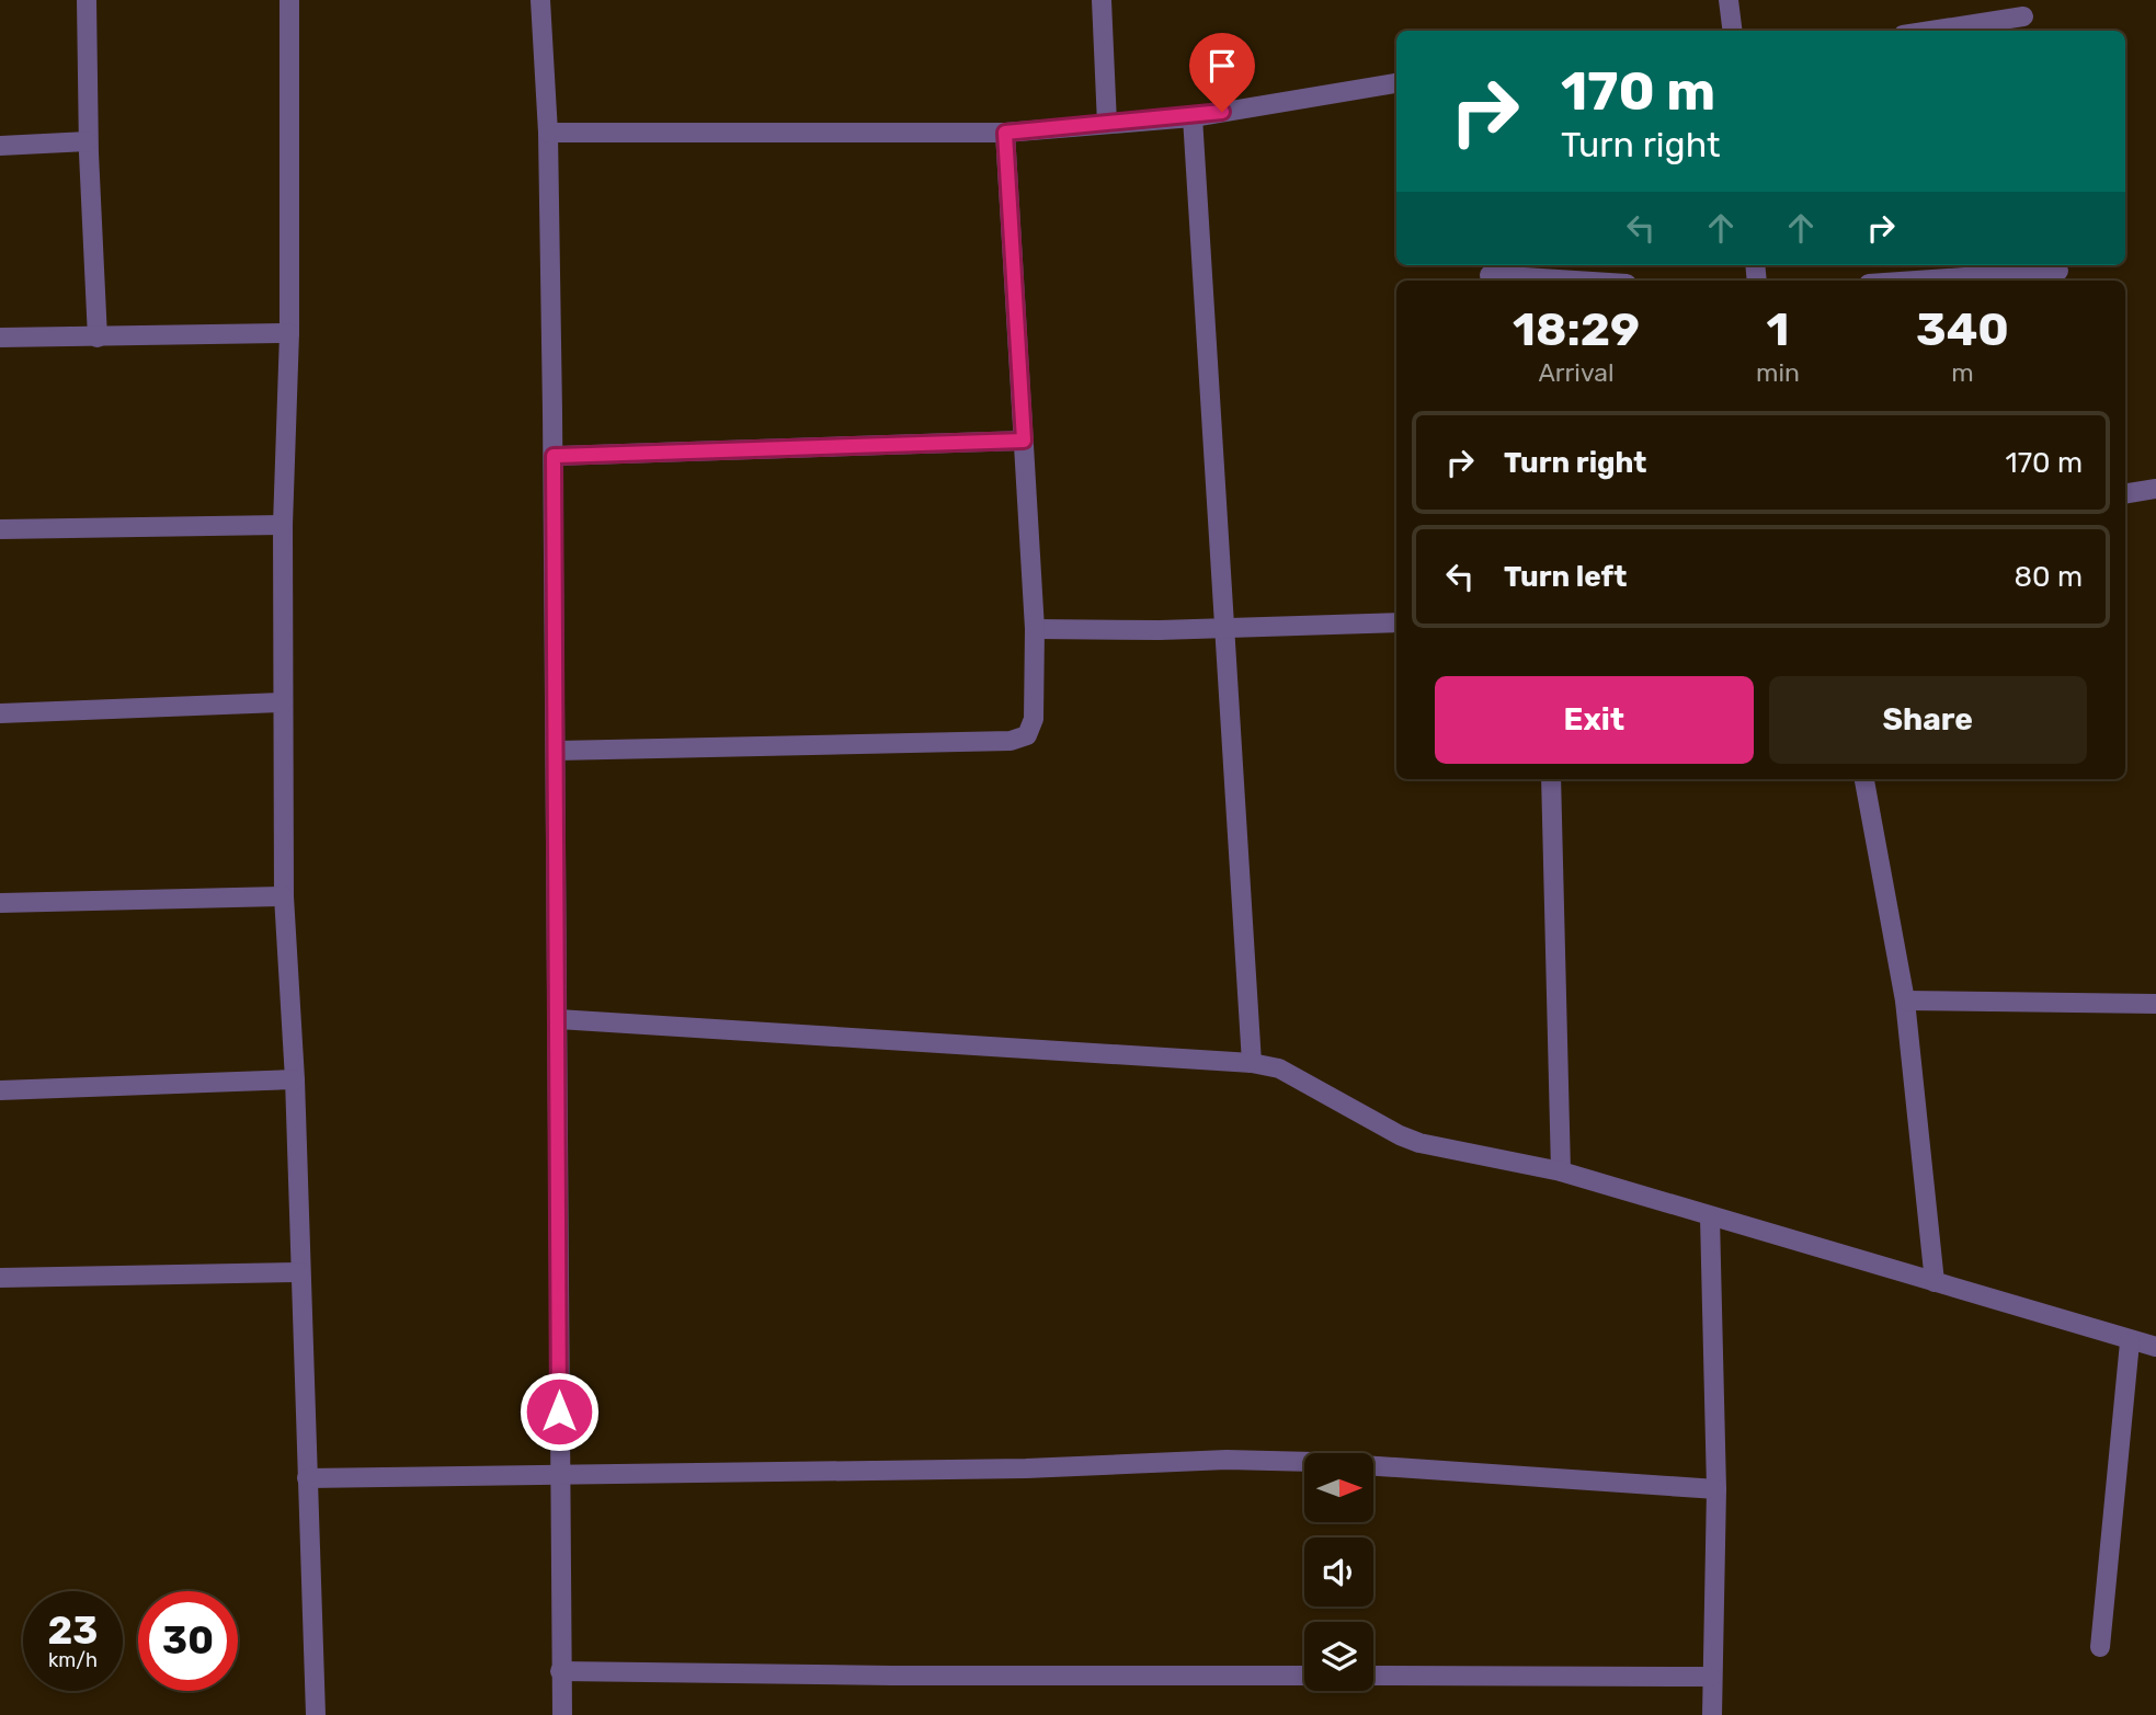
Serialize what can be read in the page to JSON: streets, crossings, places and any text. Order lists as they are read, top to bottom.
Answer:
{
  "north": "right",
  "page": {
    "turn": ["170 m", "Turn right"],
    "eta": [
      "18:29",
      "Arrival",
      "1",
      "min",
      "340",
      "m"
    ],
    "list": [
      {
        "name": "Turn right",
        "value": "170 m"
      },
      {
        "name": "Turn left",
        "value": "80 m"
      }
    ],
    "buttons": ["Exit", "Share"],
    "speed": "23 km/h",
    "limit": "30"
  }
}
